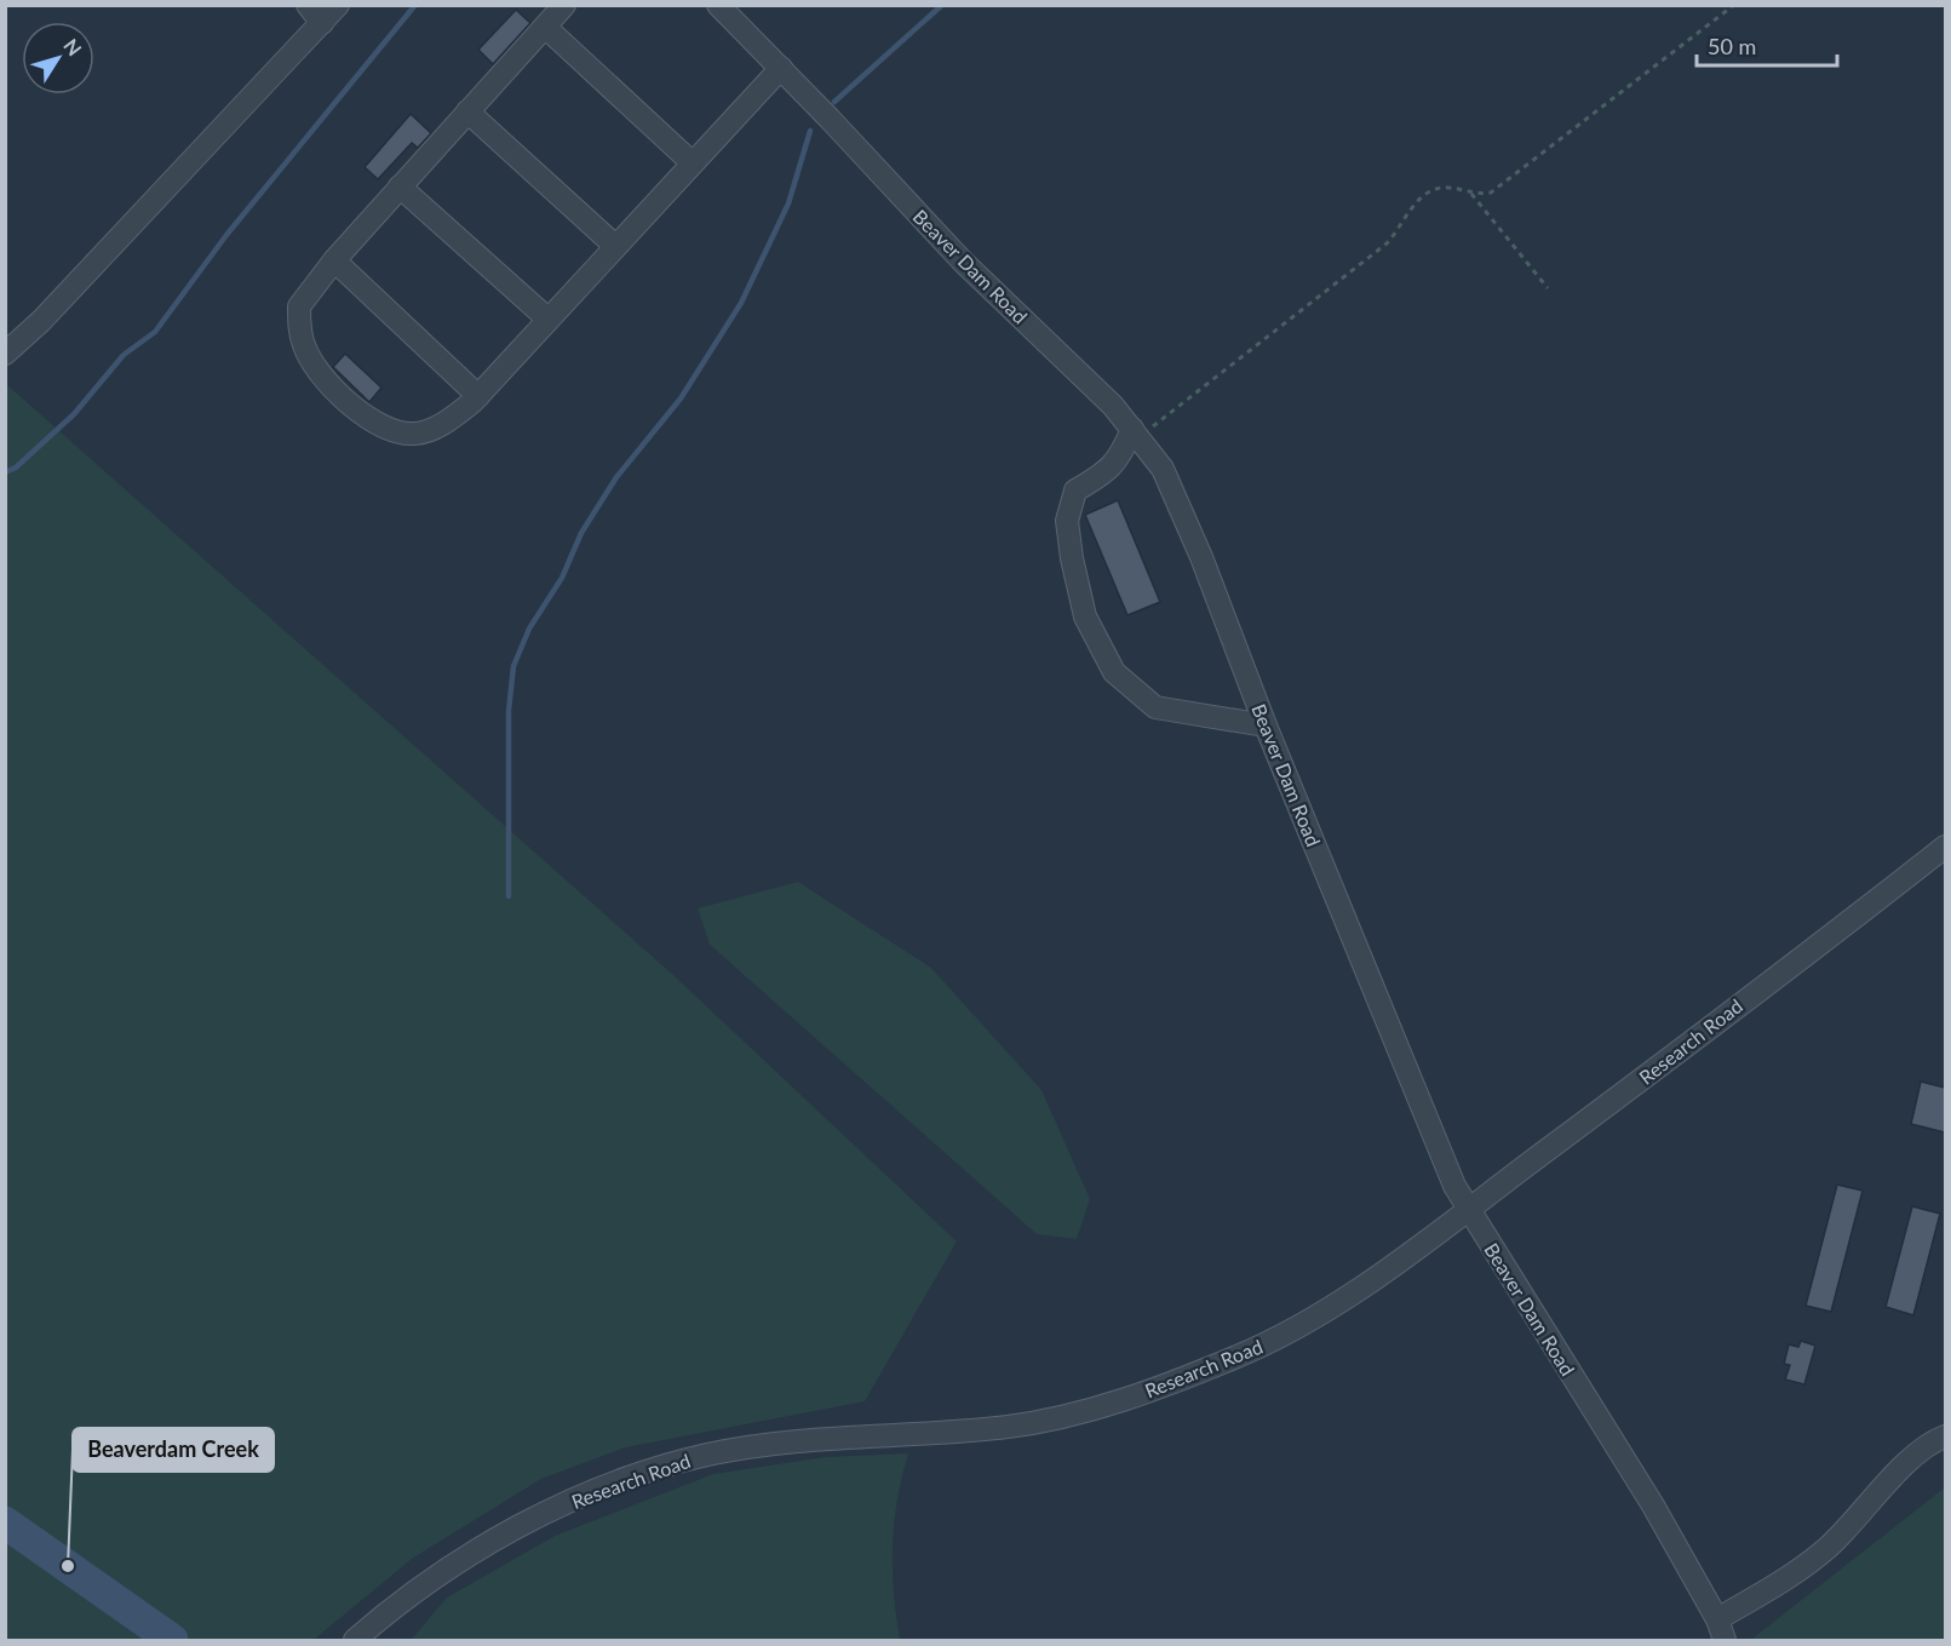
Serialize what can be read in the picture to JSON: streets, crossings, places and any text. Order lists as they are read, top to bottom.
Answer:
{
  "streets": {
    "street": ["Beaver Dam Road", "Research Road"]
  },
  "crossings": [
    ["Beaver Dam Road", "Research Road"]
  ],
  "places": ["Beaverdam Creek"],
  "scale_bar": "50 m",
  "north": "top right"
}
